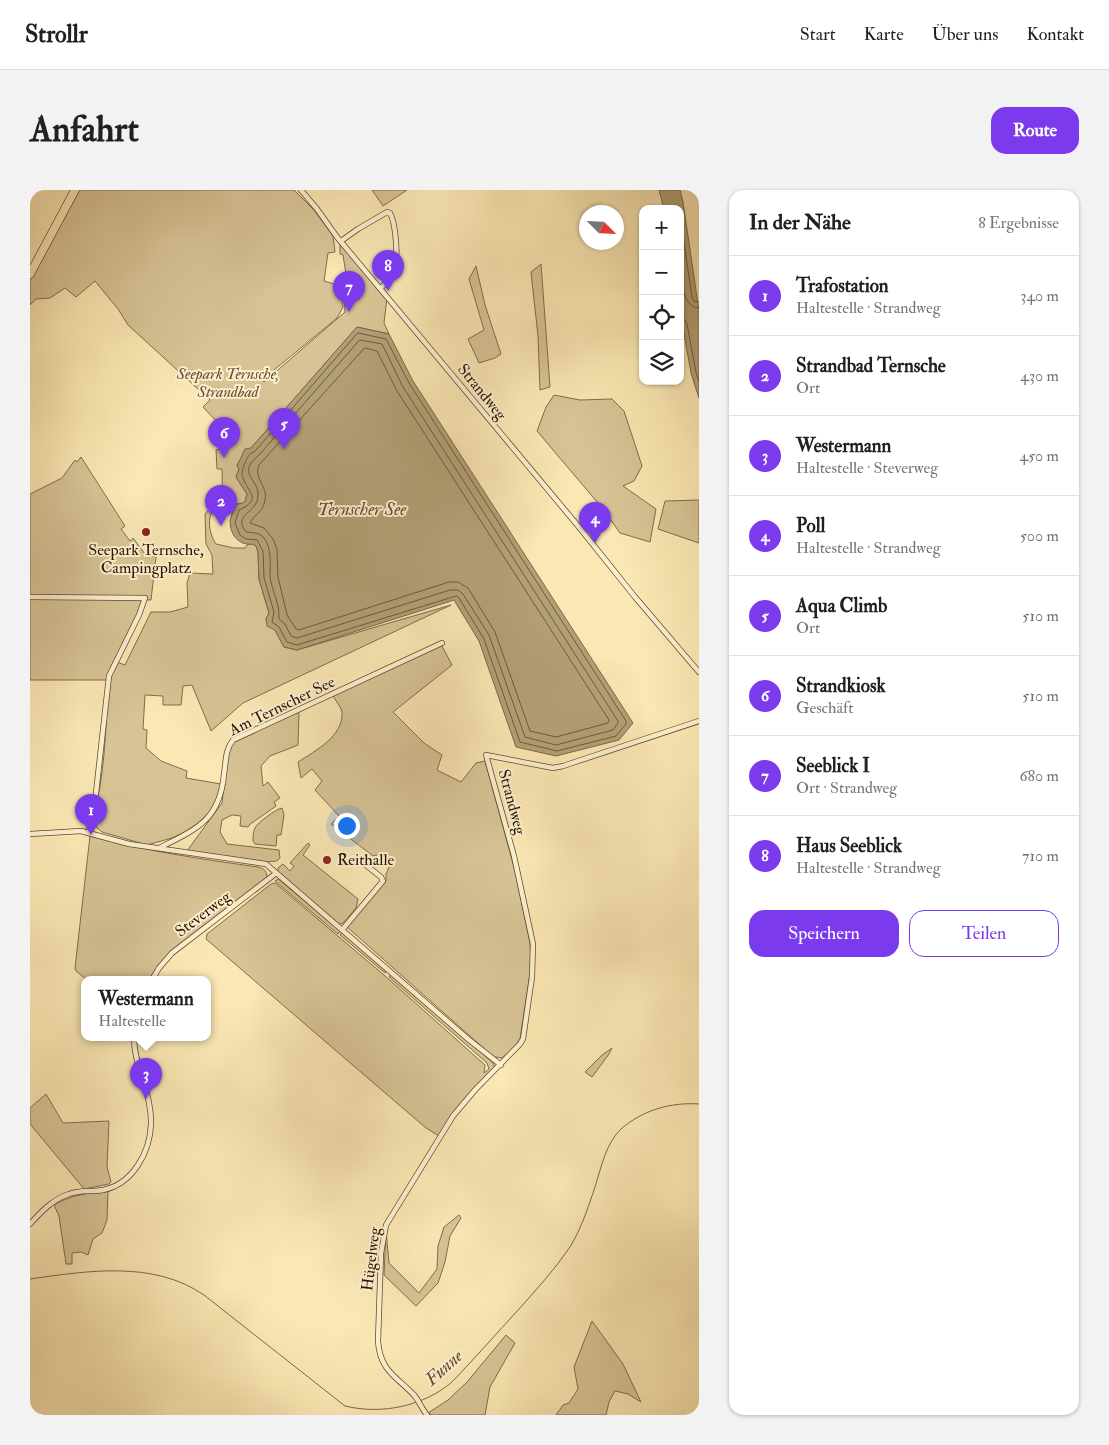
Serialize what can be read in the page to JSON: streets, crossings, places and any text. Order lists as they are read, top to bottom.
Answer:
{
  "streets": {
    "street": [
      "Strandweg",
      "Am Ternscher See",
      "Steverweg",
      "Hügelweg"
    ]
  },
  "crossings": [
    ["Strandweg", "Hügelweg"]
  ],
  "water": ["Ternscher See", "Funne"],
  "parks": ["Seepark Ternsche, Strandbad"],
  "places": ["Seepark Ternsche, Campingplatz", "Reithalle"],
  "north": "bottom right",
  "page": {
    "header": "Strollr",
    "nav": [
      "Start",
      "Karte",
      "Über uns",
      "Kontakt"
    ],
    "buttons": [
      "Route",
      ["Speichern", "Teilen"]
    ],
    "title": "Anfahrt",
    "heading": ["In der Nähe", "8 Ergebnisse"],
    "map_buttons": ["+", "−"],
    "pins": [
      "8",
      "7",
      "5",
      "6",
      "2",
      "4",
      "1",
      "3"
    ],
    "list": [
      {
        "mark": "1",
        "name": "Trafostation",
        "note": "Haltestelle · Strandweg",
        "value": "340 m"
      },
      {
        "mark": "2",
        "name": "Strandbad Ternsche",
        "note": "Ort",
        "value": "430 m"
      },
      {
        "mark": "3",
        "name": "Westermann",
        "note": "Haltestelle · Steverweg",
        "value": "450 m"
      },
      {
        "mark": "4",
        "name": "Poll",
        "note": "Haltestelle · Strandweg",
        "value": "500 m"
      },
      {
        "mark": "5",
        "name": "Aqua Climb",
        "note": "Ort",
        "value": "510 m"
      },
      {
        "mark": "6",
        "name": "Strandkiosk",
        "note": "Geschäft",
        "value": "510 m"
      },
      {
        "mark": "7",
        "name": "Seeblick I",
        "note": "Ort · Strandweg",
        "value": "680 m"
      },
      {
        "mark": "8",
        "name": "Haus Seeblick",
        "note": "Haltestelle · Strandweg",
        "value": "710 m"
      }
    ],
    "popup": ["Westermann", "Haltestelle"]
  }
}
